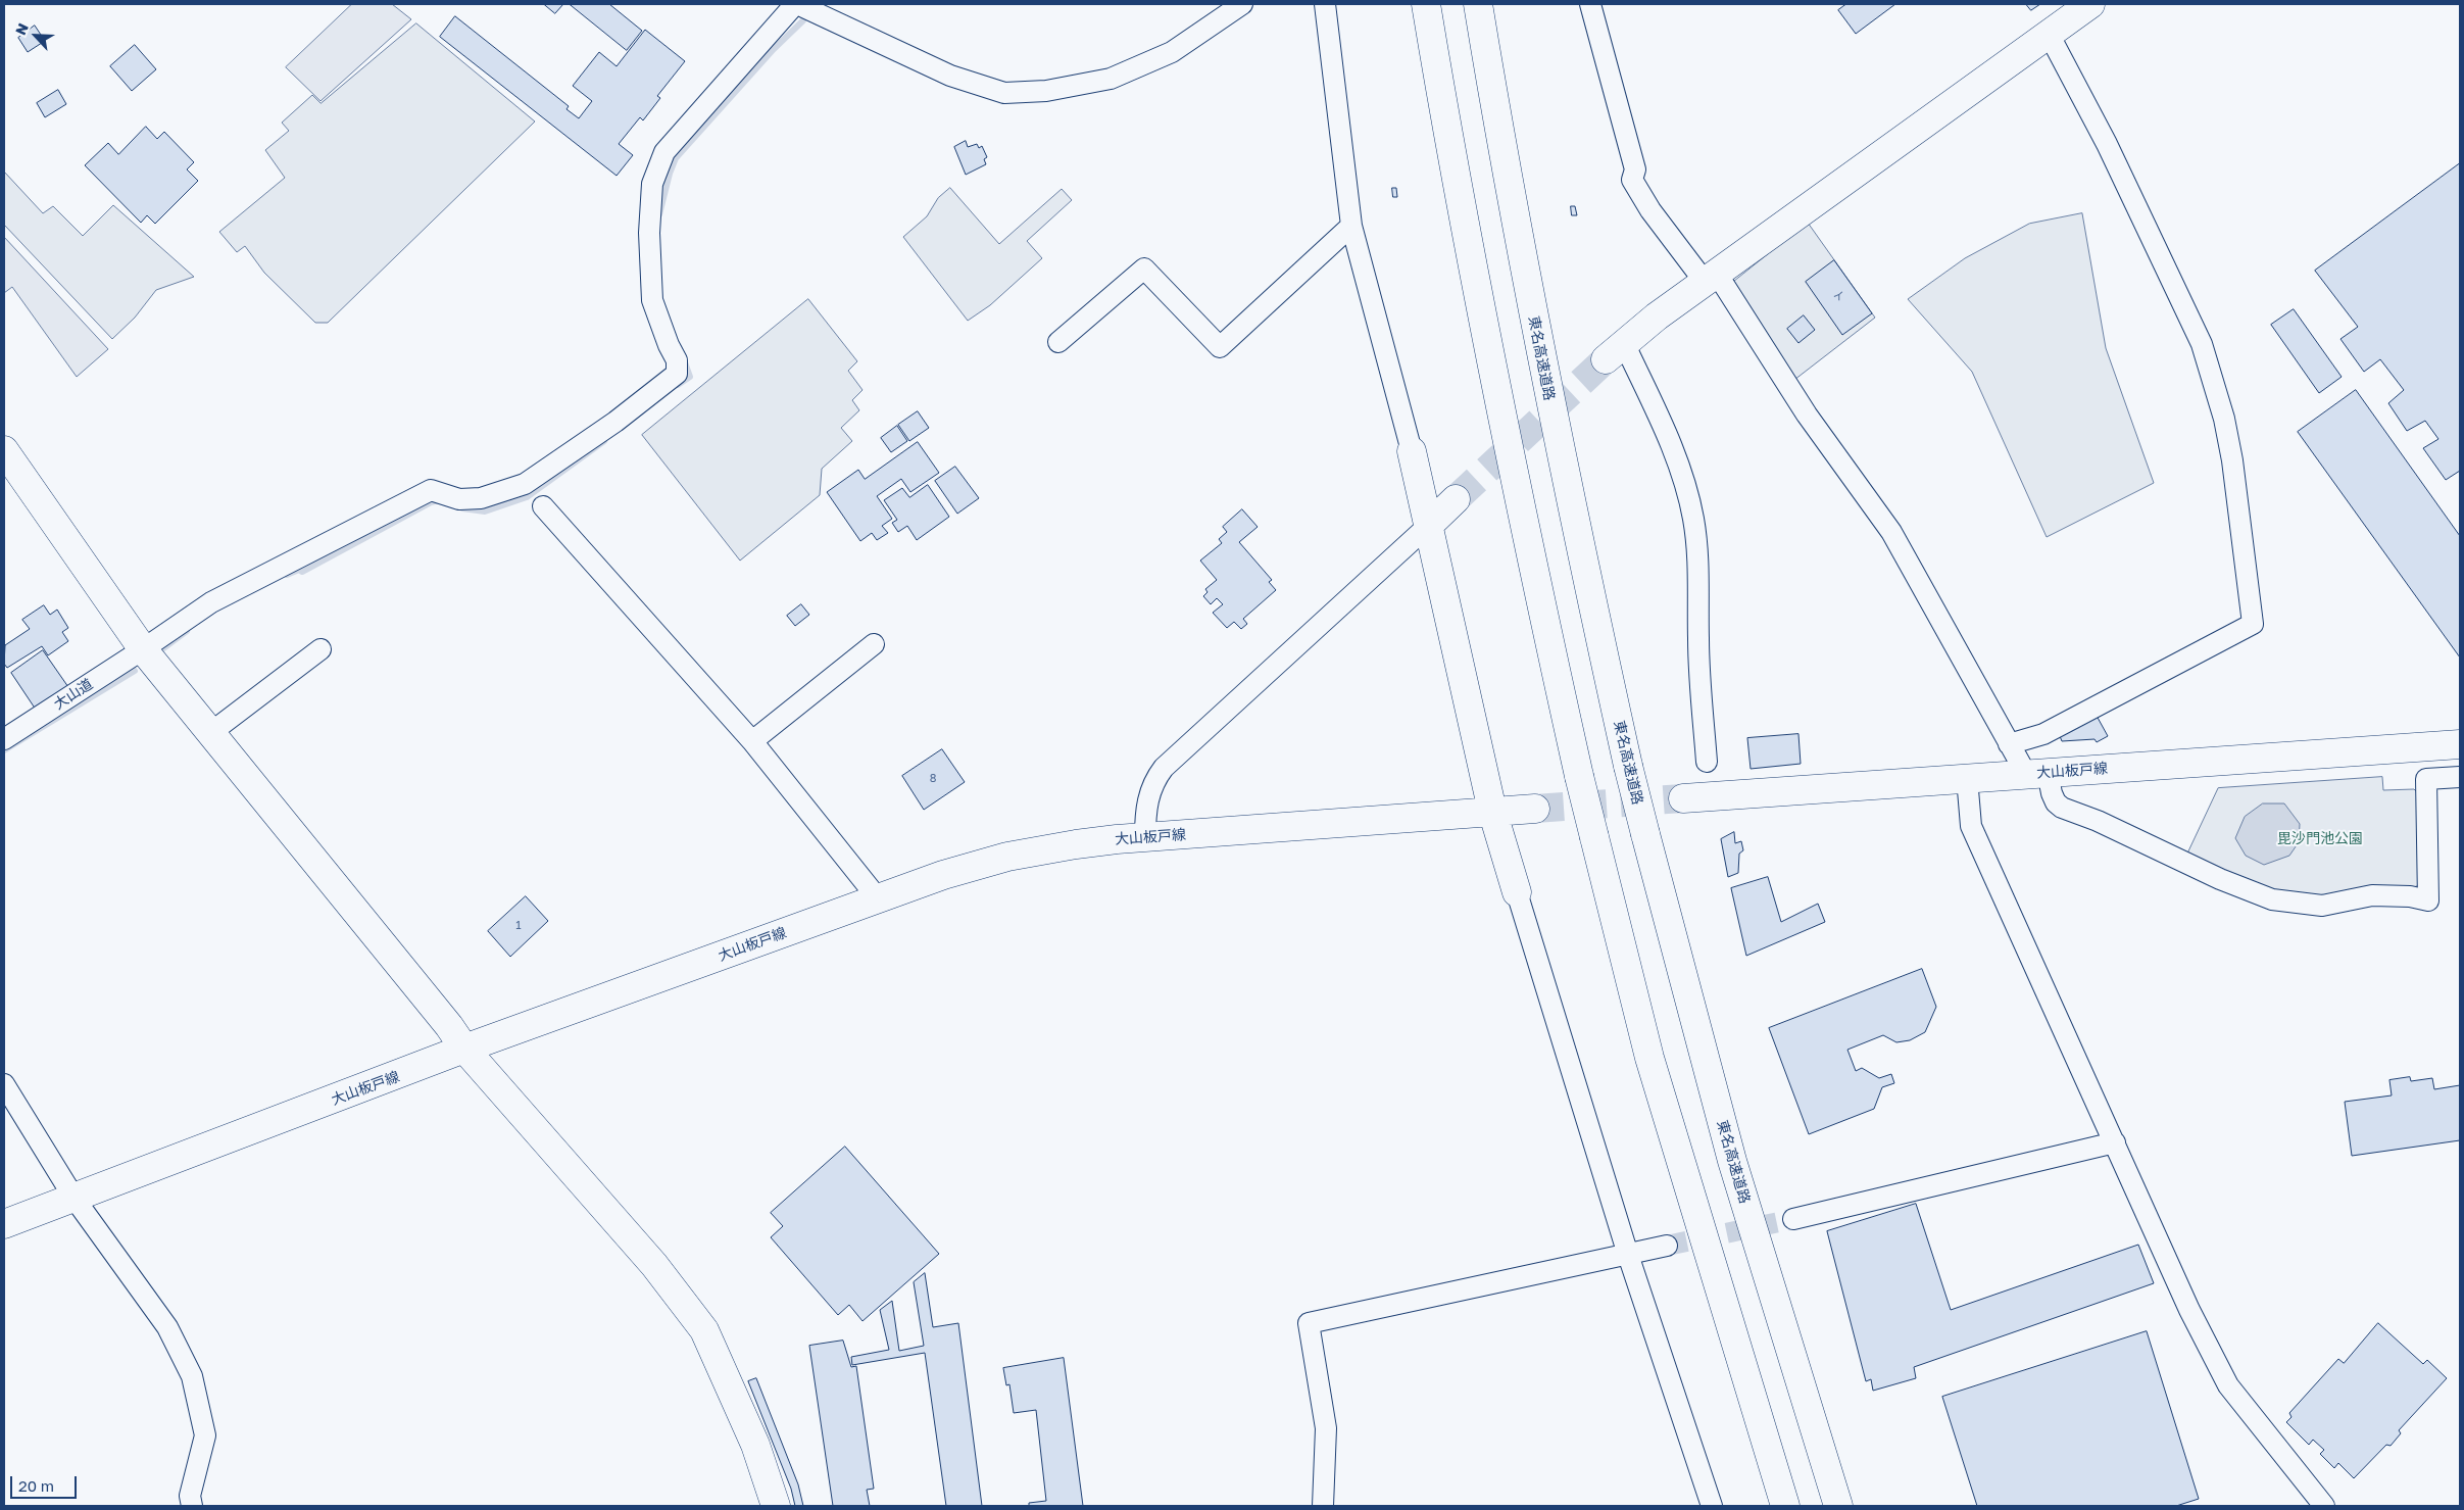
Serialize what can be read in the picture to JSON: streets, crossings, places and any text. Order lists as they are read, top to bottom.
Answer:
{
  "streets": {
    "main road": ["東名高速道路", "大山板戸線"],
    "street": ["大山道"]
  },
  "parks": ["毘沙門池公園"],
  "house_numbers": ["イ", "8", "1"],
  "scale_bar": "20 m",
  "north": "top left"
}
